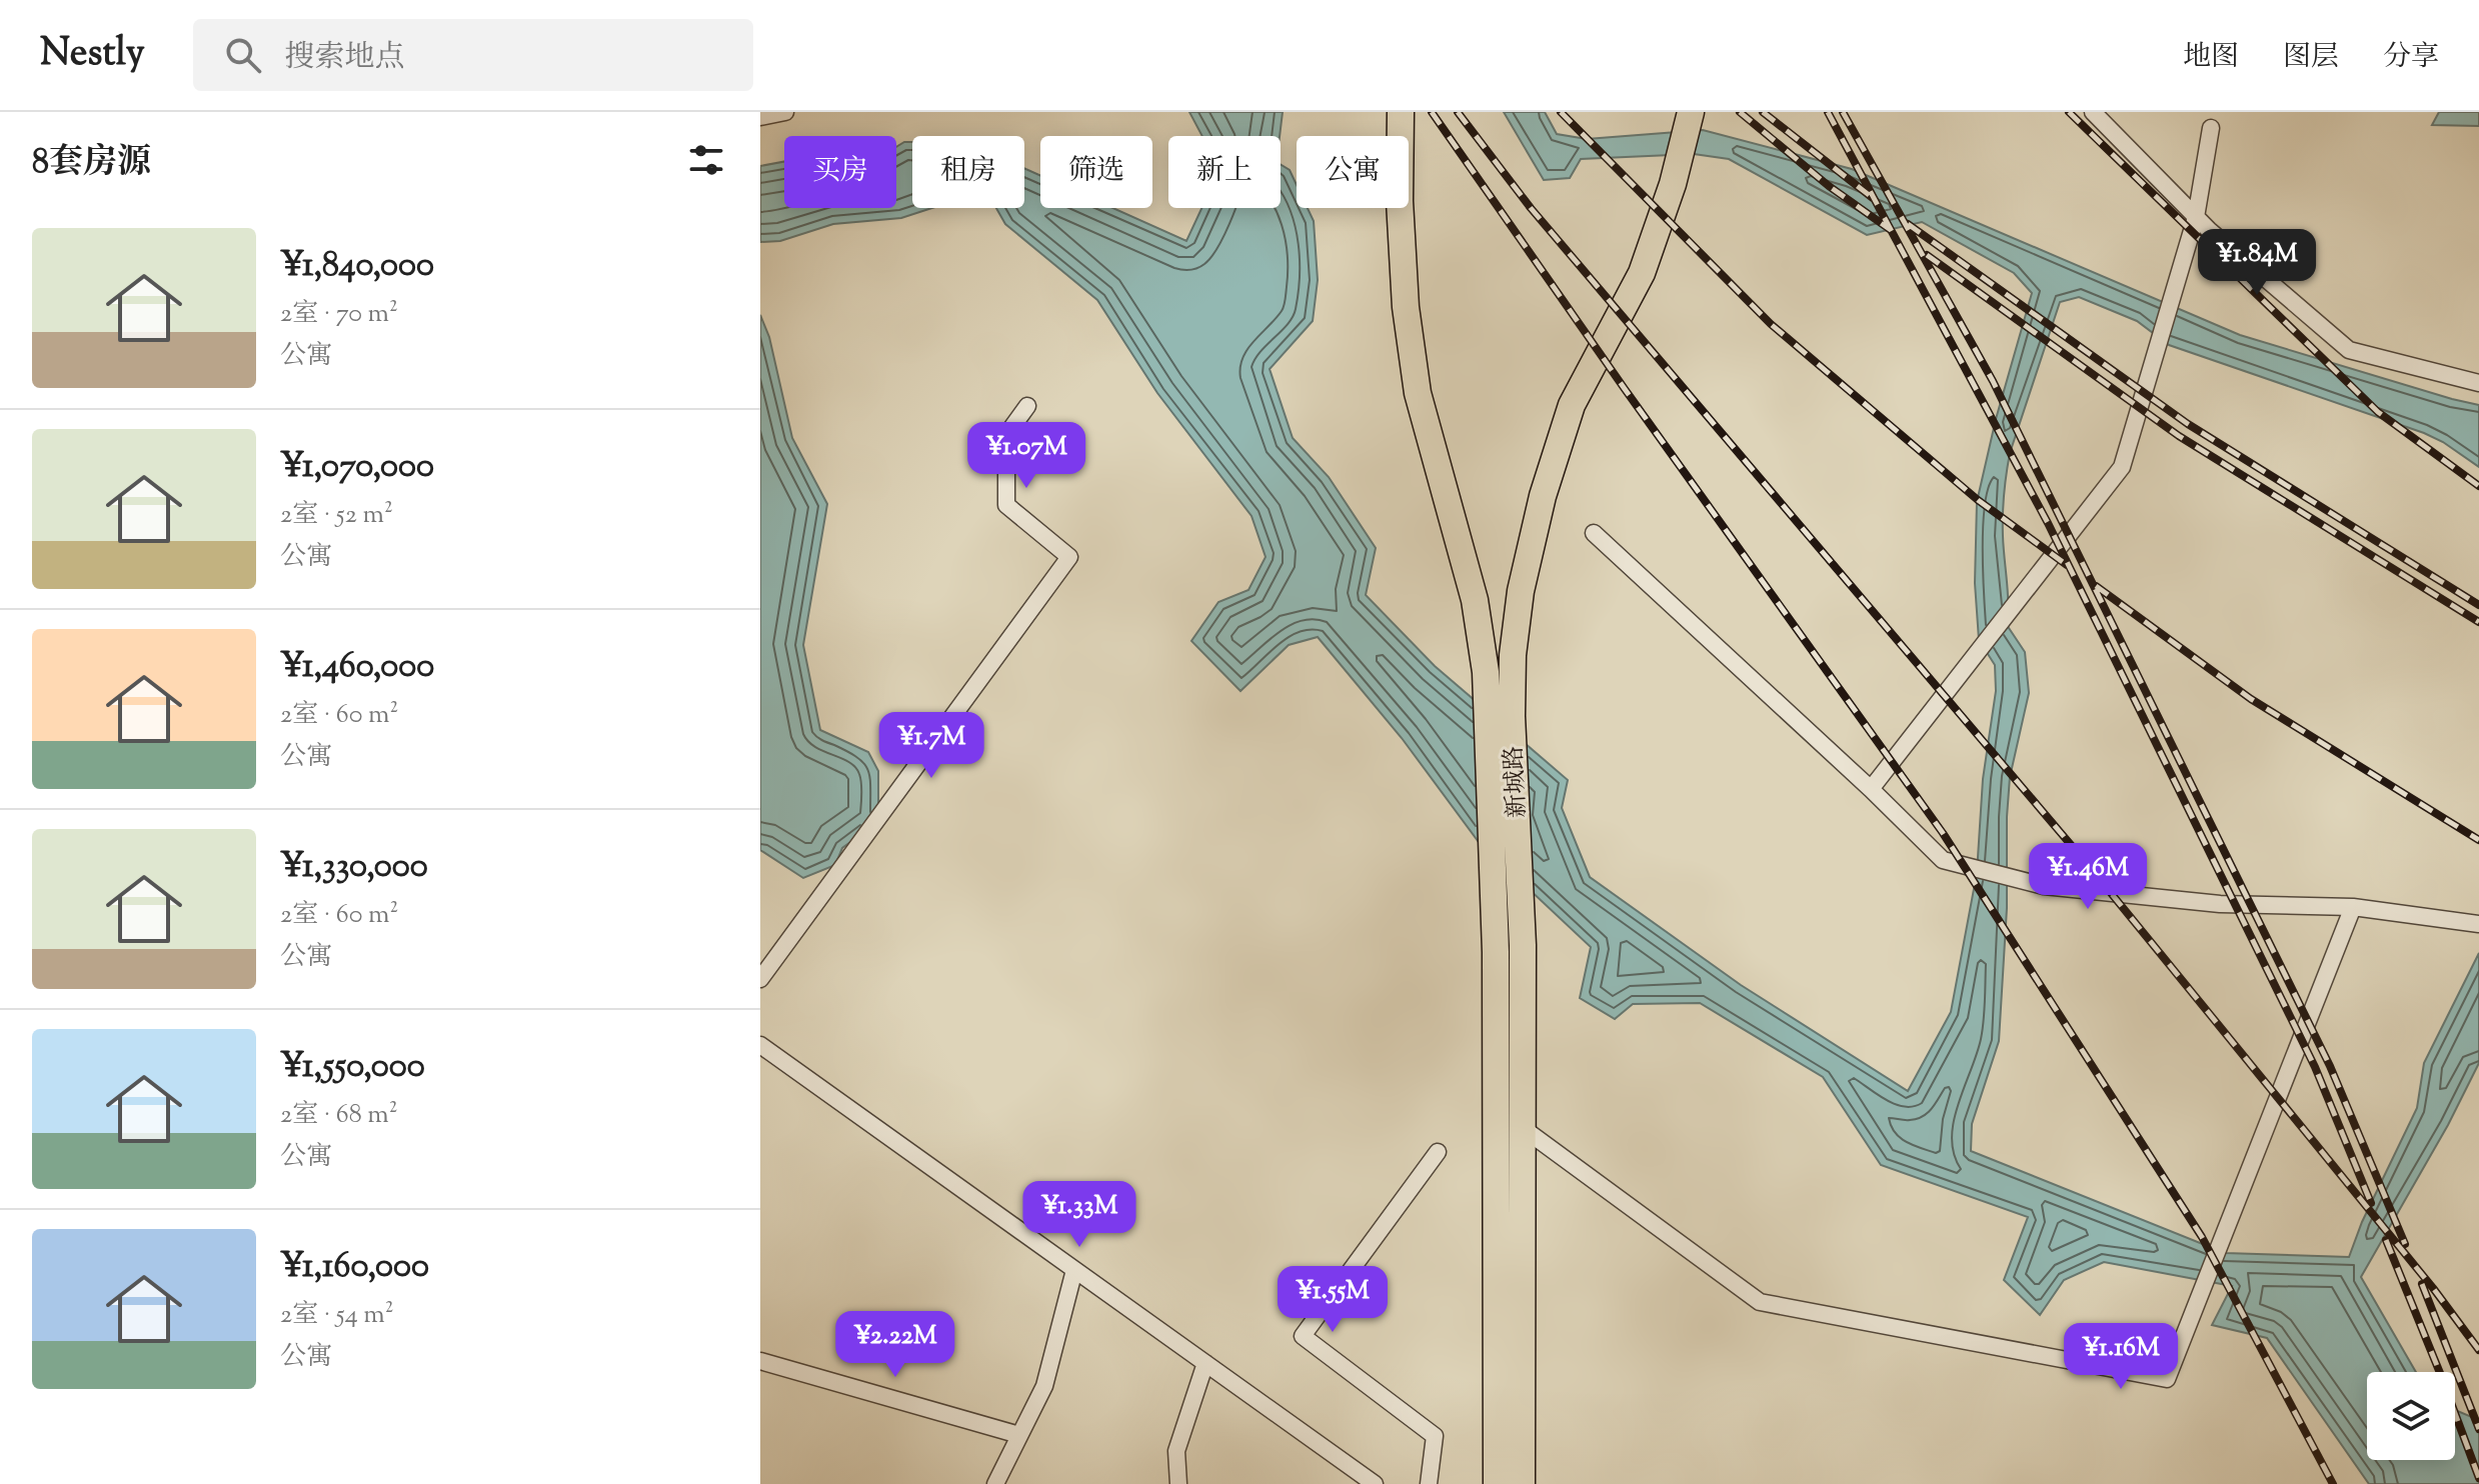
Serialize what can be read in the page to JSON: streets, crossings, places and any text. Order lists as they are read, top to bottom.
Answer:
{
  "streets": {
    "main road": ["新城路"]
  },
  "page": {
    "header": "Nestly",
    "search": "搜索地点",
    "nav": ["地图", "图层", "分享"],
    "heading": "8套房源",
    "chip": [
      "买房",
      "租房",
      "筛选",
      "新上",
      "公寓"
    ],
    "list": [
      {
        "name": "¥1,840,000",
        "note": "2室 · 70 m² · 公寓"
      },
      {
        "name": "¥1,070,000",
        "note": "2室 · 52 m² · 公寓"
      },
      {
        "name": "¥1,460,000",
        "note": "2室 · 60 m² · 公寓"
      },
      {
        "name": "¥1,330,000",
        "note": "2室 · 60 m² · 公寓"
      },
      {
        "name": "¥1,550,000",
        "note": "2室 · 68 m² · 公寓"
      },
      {
        "name": "¥1,160,000",
        "note": "2室 · 54 m² · 公寓"
      }
    ],
    "price": [
      "¥1.84M",
      "¥1.07M",
      "¥1.7M",
      "¥1.46M",
      "¥1.33M",
      "¥1.55M",
      "¥2.22M",
      "¥1.16M"
    ]
  }
}
